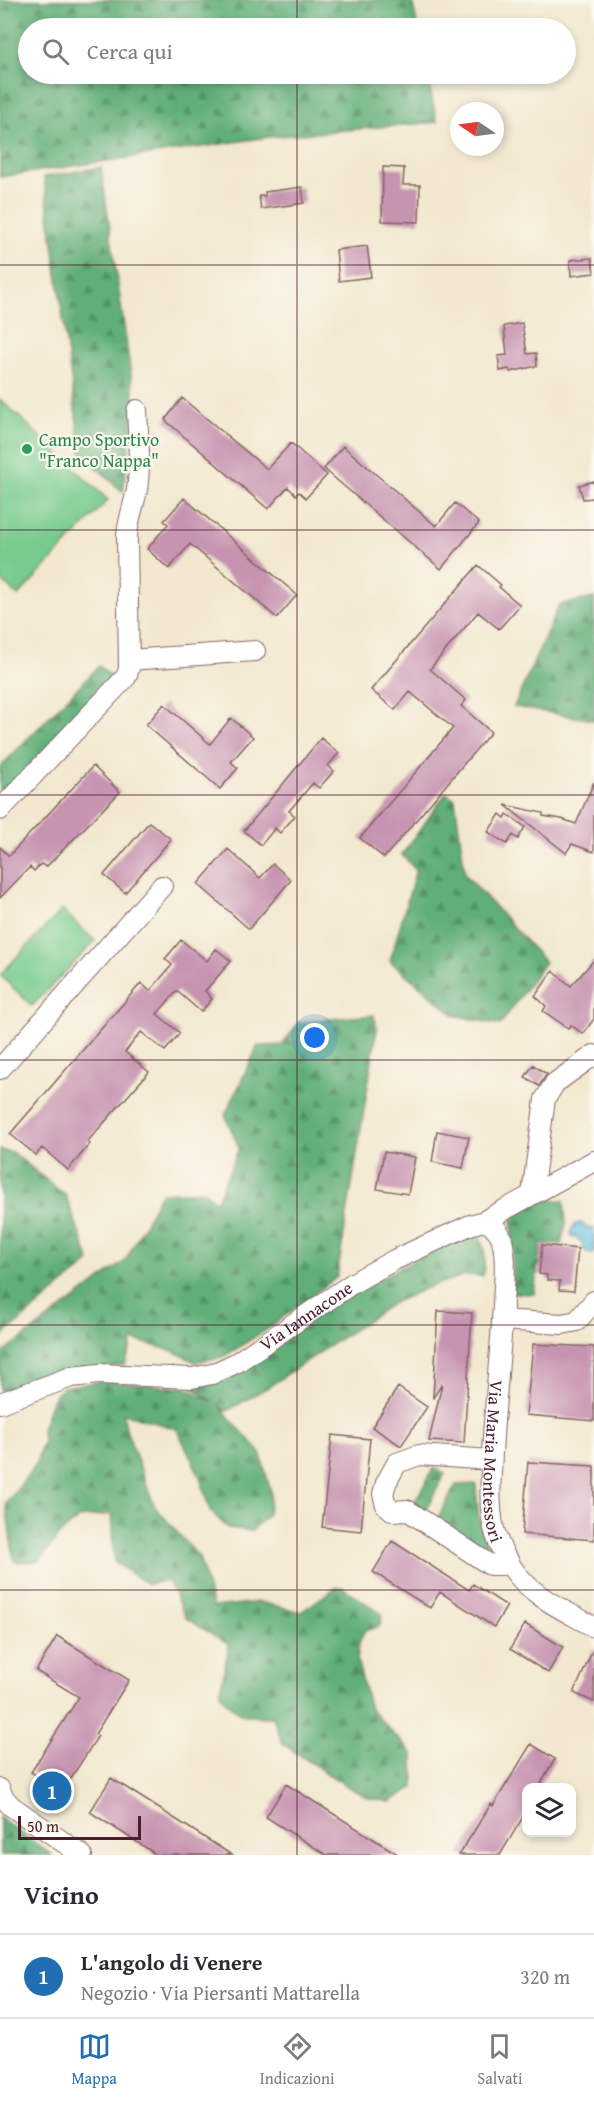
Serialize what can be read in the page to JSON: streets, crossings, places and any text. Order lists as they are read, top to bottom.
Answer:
{
  "streets": {
    "street": ["Via Iannacone", "Via Maria Montessori"]
  },
  "crossings": [
    ["Via Iannacone", "Via Maria Montessori"]
  ],
  "places": ["Campo Sportivo \"Franco Nappa\""],
  "scale_bar": "50 m",
  "north": "left",
  "page": {
    "search": "Cerca qui",
    "pins": "1",
    "scale": "50 m",
    "heading": "Vicino",
    "list": [
      {
        "mark": "1",
        "name": "L'angolo di Venere",
        "note": "Negozio · Via Piersanti Mattarella",
        "value": "320 m"
      }
    ],
    "nav": ["Mappa", "Indicazioni", "Salvati"]
  }
}
